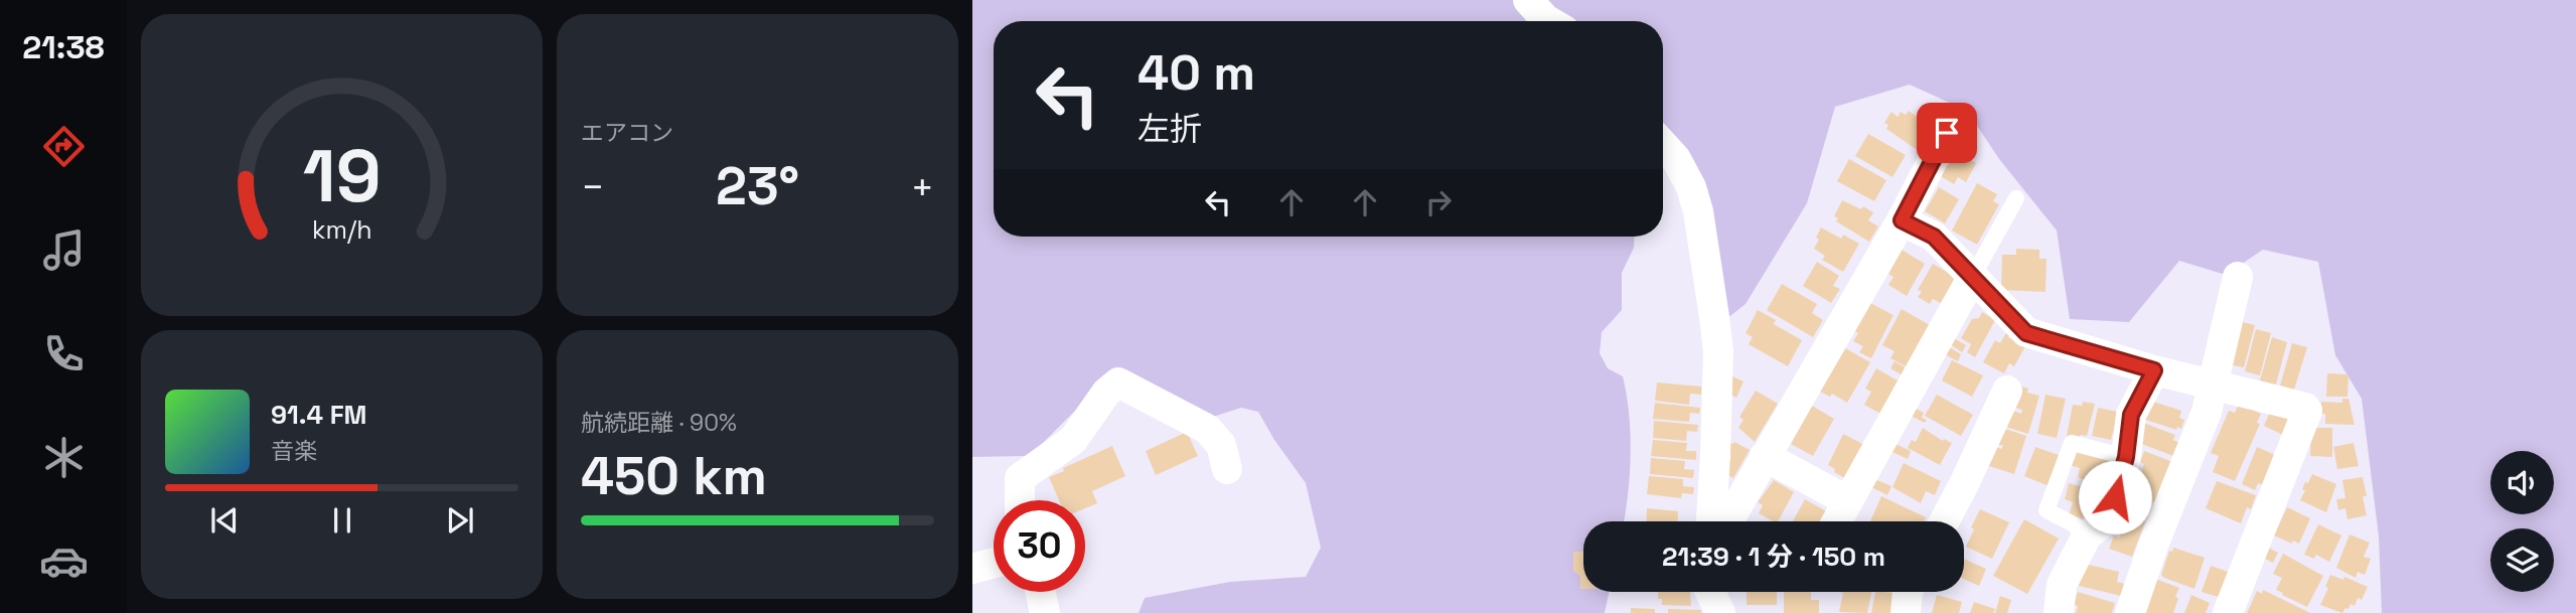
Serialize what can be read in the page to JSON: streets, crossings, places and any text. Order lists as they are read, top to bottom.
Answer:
{
  "page": {
    "tabs": "21:38",
    "tile": [
      "エアコン",
      ["航続距離 · 90%", "450 km"]
    ],
    "turn": ["40 m", "左折"],
    "heat": ["−", "23°", "+"],
    "song": ["91.4 FM", "音楽"],
    "limit": "30",
    "trip": "21:39 · 1 分 · 150 m",
    "gauge": ["19", "km/h"]
  }
}
